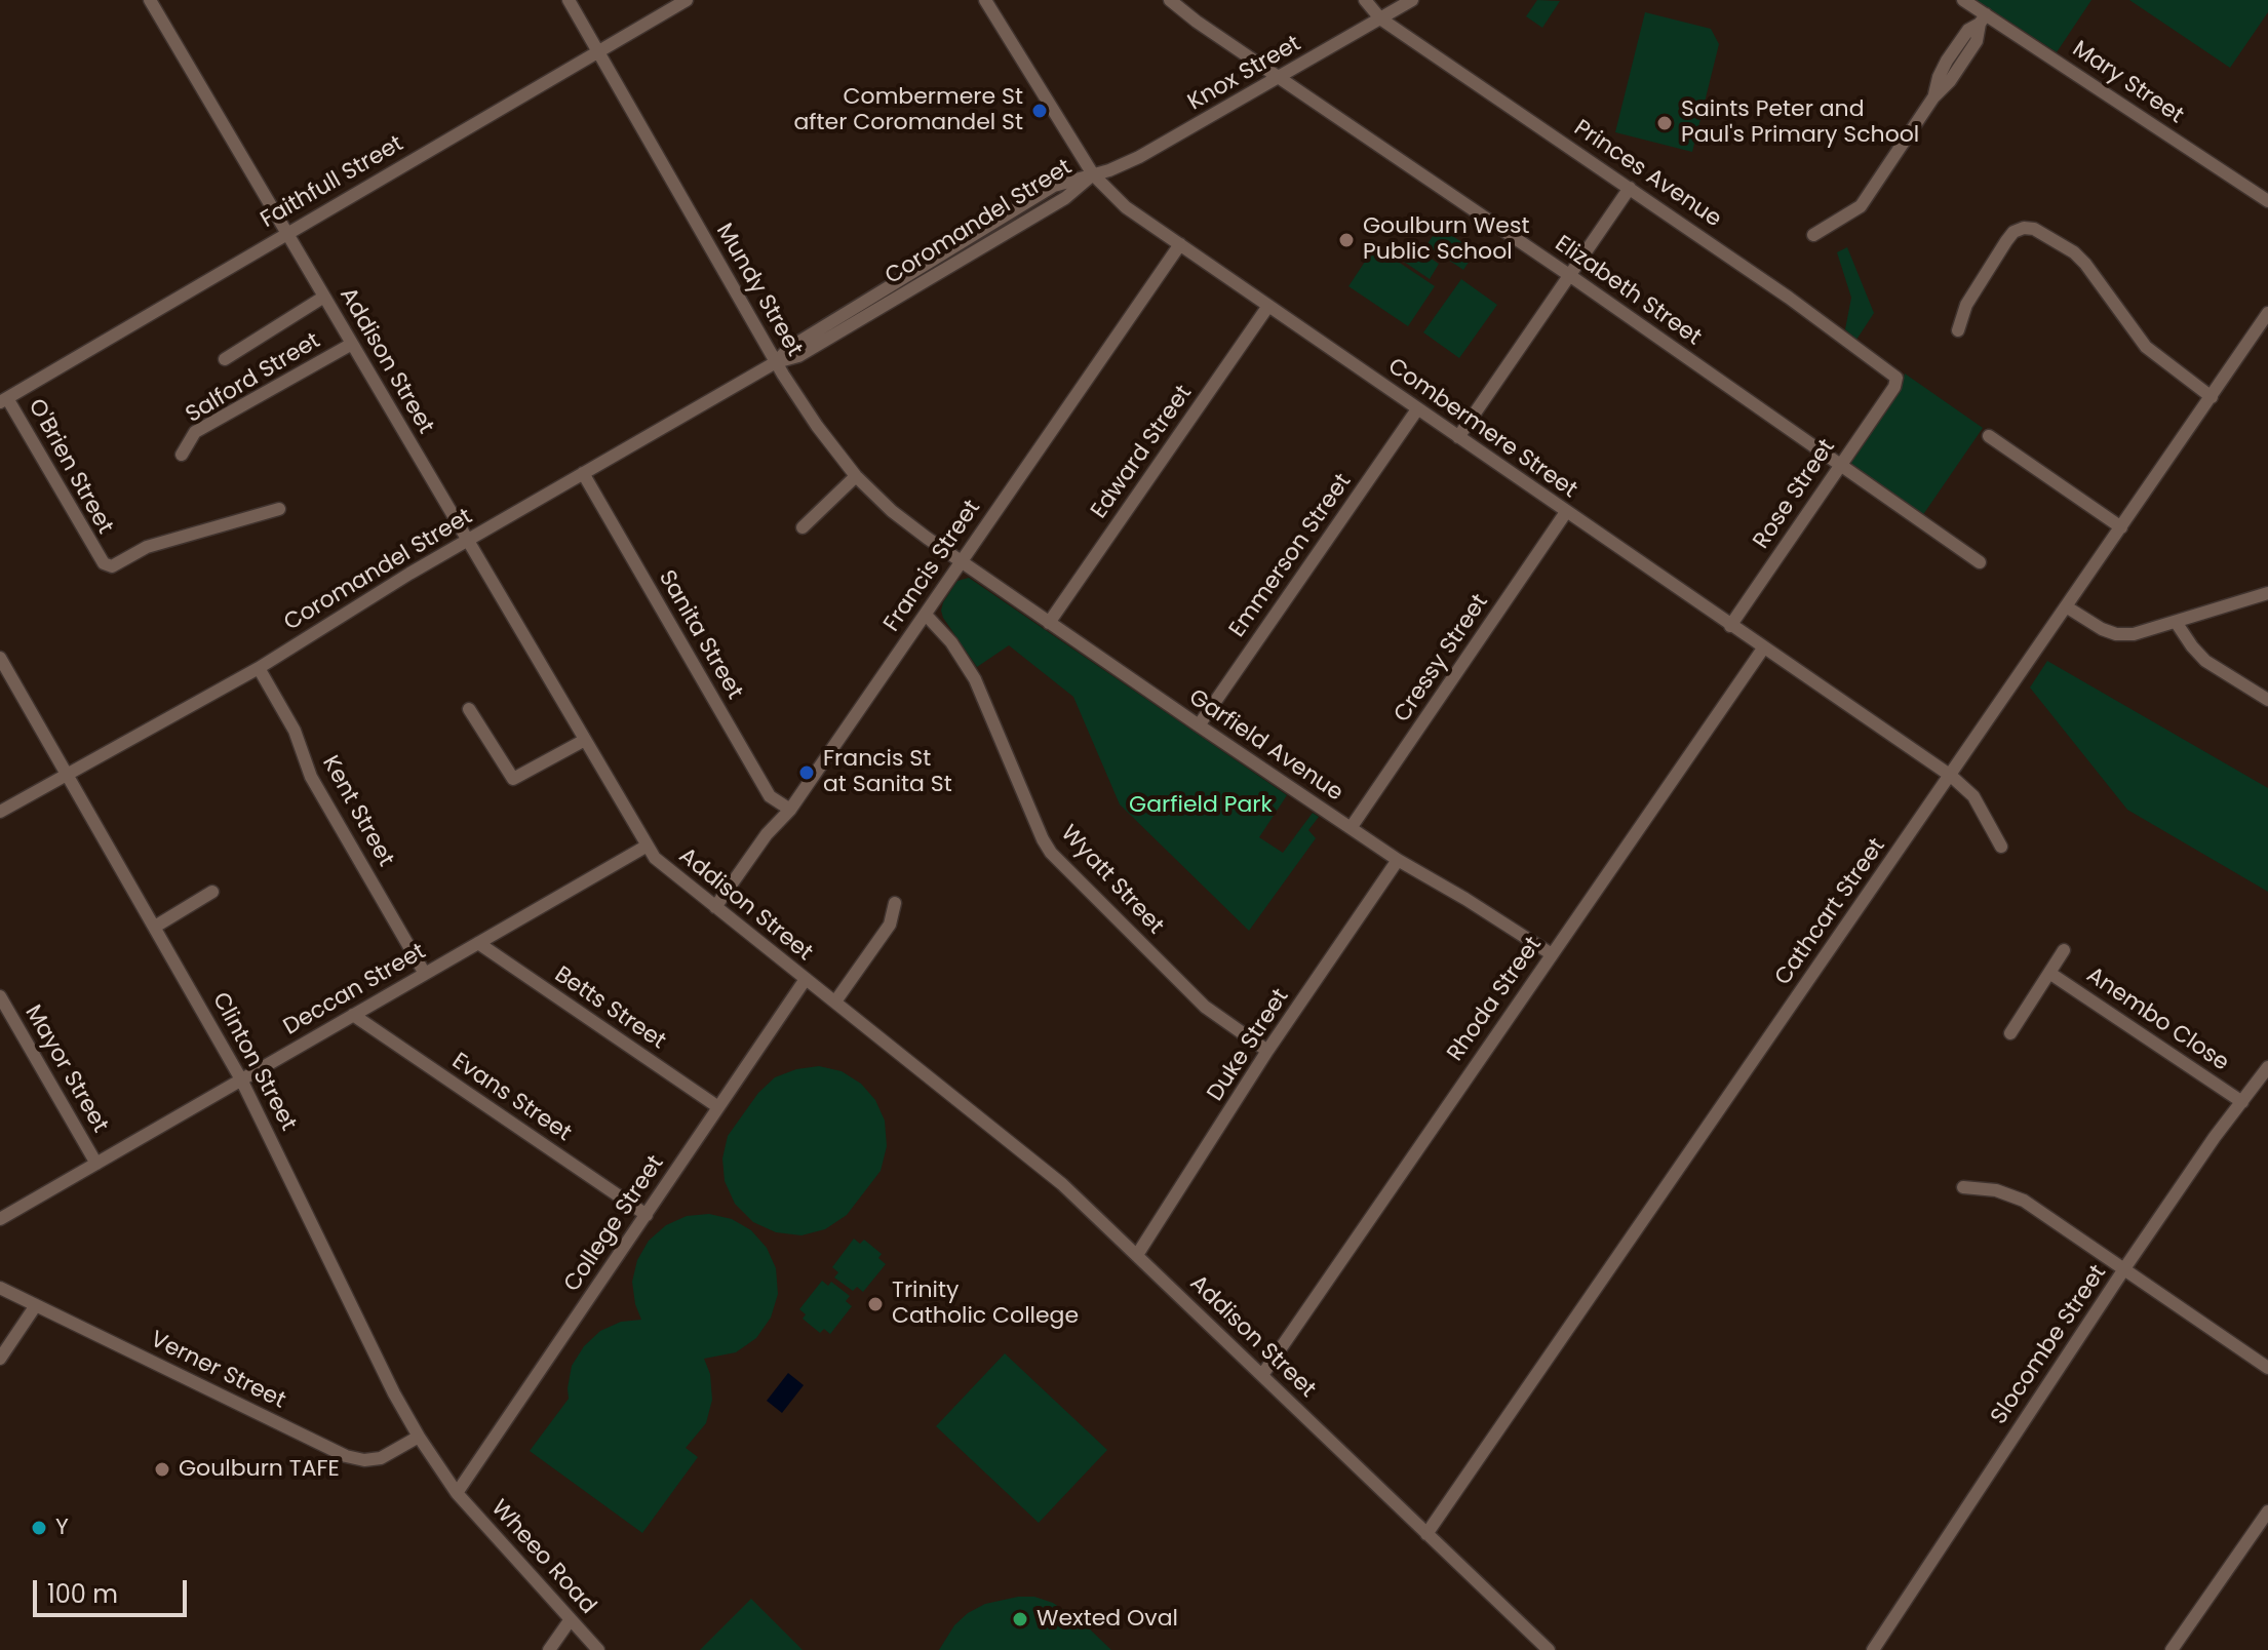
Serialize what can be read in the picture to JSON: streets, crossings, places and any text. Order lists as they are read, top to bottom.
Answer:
{
  "streets": {
    "street": [
      "Knox Street",
      "Mary Street",
      "Princes Avenue",
      "Faithfull Street",
      "Coromandel Street",
      "Mundy Street",
      "Elizabeth Street",
      "Addison Street",
      "Salford Street",
      "Combermere Street",
      "Edward Street",
      "O'Brien Street",
      "Rose Street",
      "Emmerson Street",
      "Francis Street",
      "Sanita Street",
      "Cressy Street",
      "Garfield Avenue",
      "Kent Street",
      "Wyatt Street",
      "Cathcart Street",
      "Deccan Street",
      "Rhoda Street",
      "Betts Street",
      "Anembo Close",
      "Duke Street",
      "Clinton Street",
      "Mayor Street",
      "Evans Street",
      "College Street",
      "Slocombe Street",
      "Verner Street",
      "Wheeo Road"
    ]
  },
  "crossings": [
    ["Knox Street", "Princes Avenue"],
    ["Knox Street", "Coromandel Street"],
    ["Knox Street", "Elizabeth Street"],
    ["Knox Street", "Combermere Street"],
    ["Princes Avenue", "Rose Street"],
    ["Faithfull Street", "Mundy Street"],
    ["Faithfull Street", "Addison Street"],
    ["Faithfull Street", "O'Brien Street"],
    ["Coromandel Street", "Mundy Street"],
    ["Coromandel Street", "Addison Street"],
    ["Coromandel Street", "Combermere Street"],
    ["Coromandel Street", "Sanita Street"],
    ["Coromandel Street", "Kent Street"],
    ["Coromandel Street", "Clinton Street"],
    ["Mundy Street", "Francis Street"],
    ["Mundy Street", "Garfield Avenue"],
    ["Elizabeth Street", "Rose Street"],
    ["Addison Street", "Salford Street"],
    ["Addison Street", "Francis Street"],
    ["Addison Street", "Cathcart Street"],
    ["Addison Street", "Deccan Street"],
    ["Addison Street", "Rhoda Street"],
    ["Addison Street", "Duke Street"],
    ["Addison Street", "College Street"],
    ["Combermere Street", "Edward Street"],
    ["Combermere Street", "Rose Street"],
    ["Combermere Street", "Emmerson Street"],
    ["Combermere Street", "Francis Street"],
    ["Combermere Street", "Cressy Street"],
    ["Combermere Street", "Cathcart Street"],
    ["Combermere Street", "Rhoda Street"],
    ["Edward Street", "Garfield Avenue"],
    ["Emmerson Street", "Garfield Avenue"],
    ["Francis Street", "Sanita Street"],
    ["Francis Street", "Garfield Avenue"],
    ["Francis Street", "Wyatt Street"],
    ["Cressy Street", "Garfield Avenue"],
    ["Garfield Avenue", "Rhoda Street"],
    ["Garfield Avenue", "Duke Street"],
    ["Kent Street", "Deccan Street"],
    ["Wyatt Street", "Duke Street"],
    ["Deccan Street", "Betts Street"],
    ["Deccan Street", "Clinton Street"],
    ["Deccan Street", "Mayor Street"],
    ["Deccan Street", "Evans Street"],
    ["Betts Street", "College Street"],
    ["Anembo Close", "Slocombe Street"],
    ["Clinton Street", "College Street"],
    ["Clinton Street", "Verner Street"],
    ["Clinton Street", "Wheeo Road"],
    ["Evans Street", "College Street"],
    ["College Street", "Wheeo Road"]
  ],
  "parks": ["Garfield Park"],
  "places": [
    "Combermere St after Coromandel St",
    "Saints Peter and Paul's Primary School",
    "Goulburn West Public School",
    "Francis St at Sanita St",
    "Trinity Catholic College",
    "Goulburn TAFE",
    "Y",
    "Wexted Oval"
  ],
  "scale_bar": "100 m"
}
